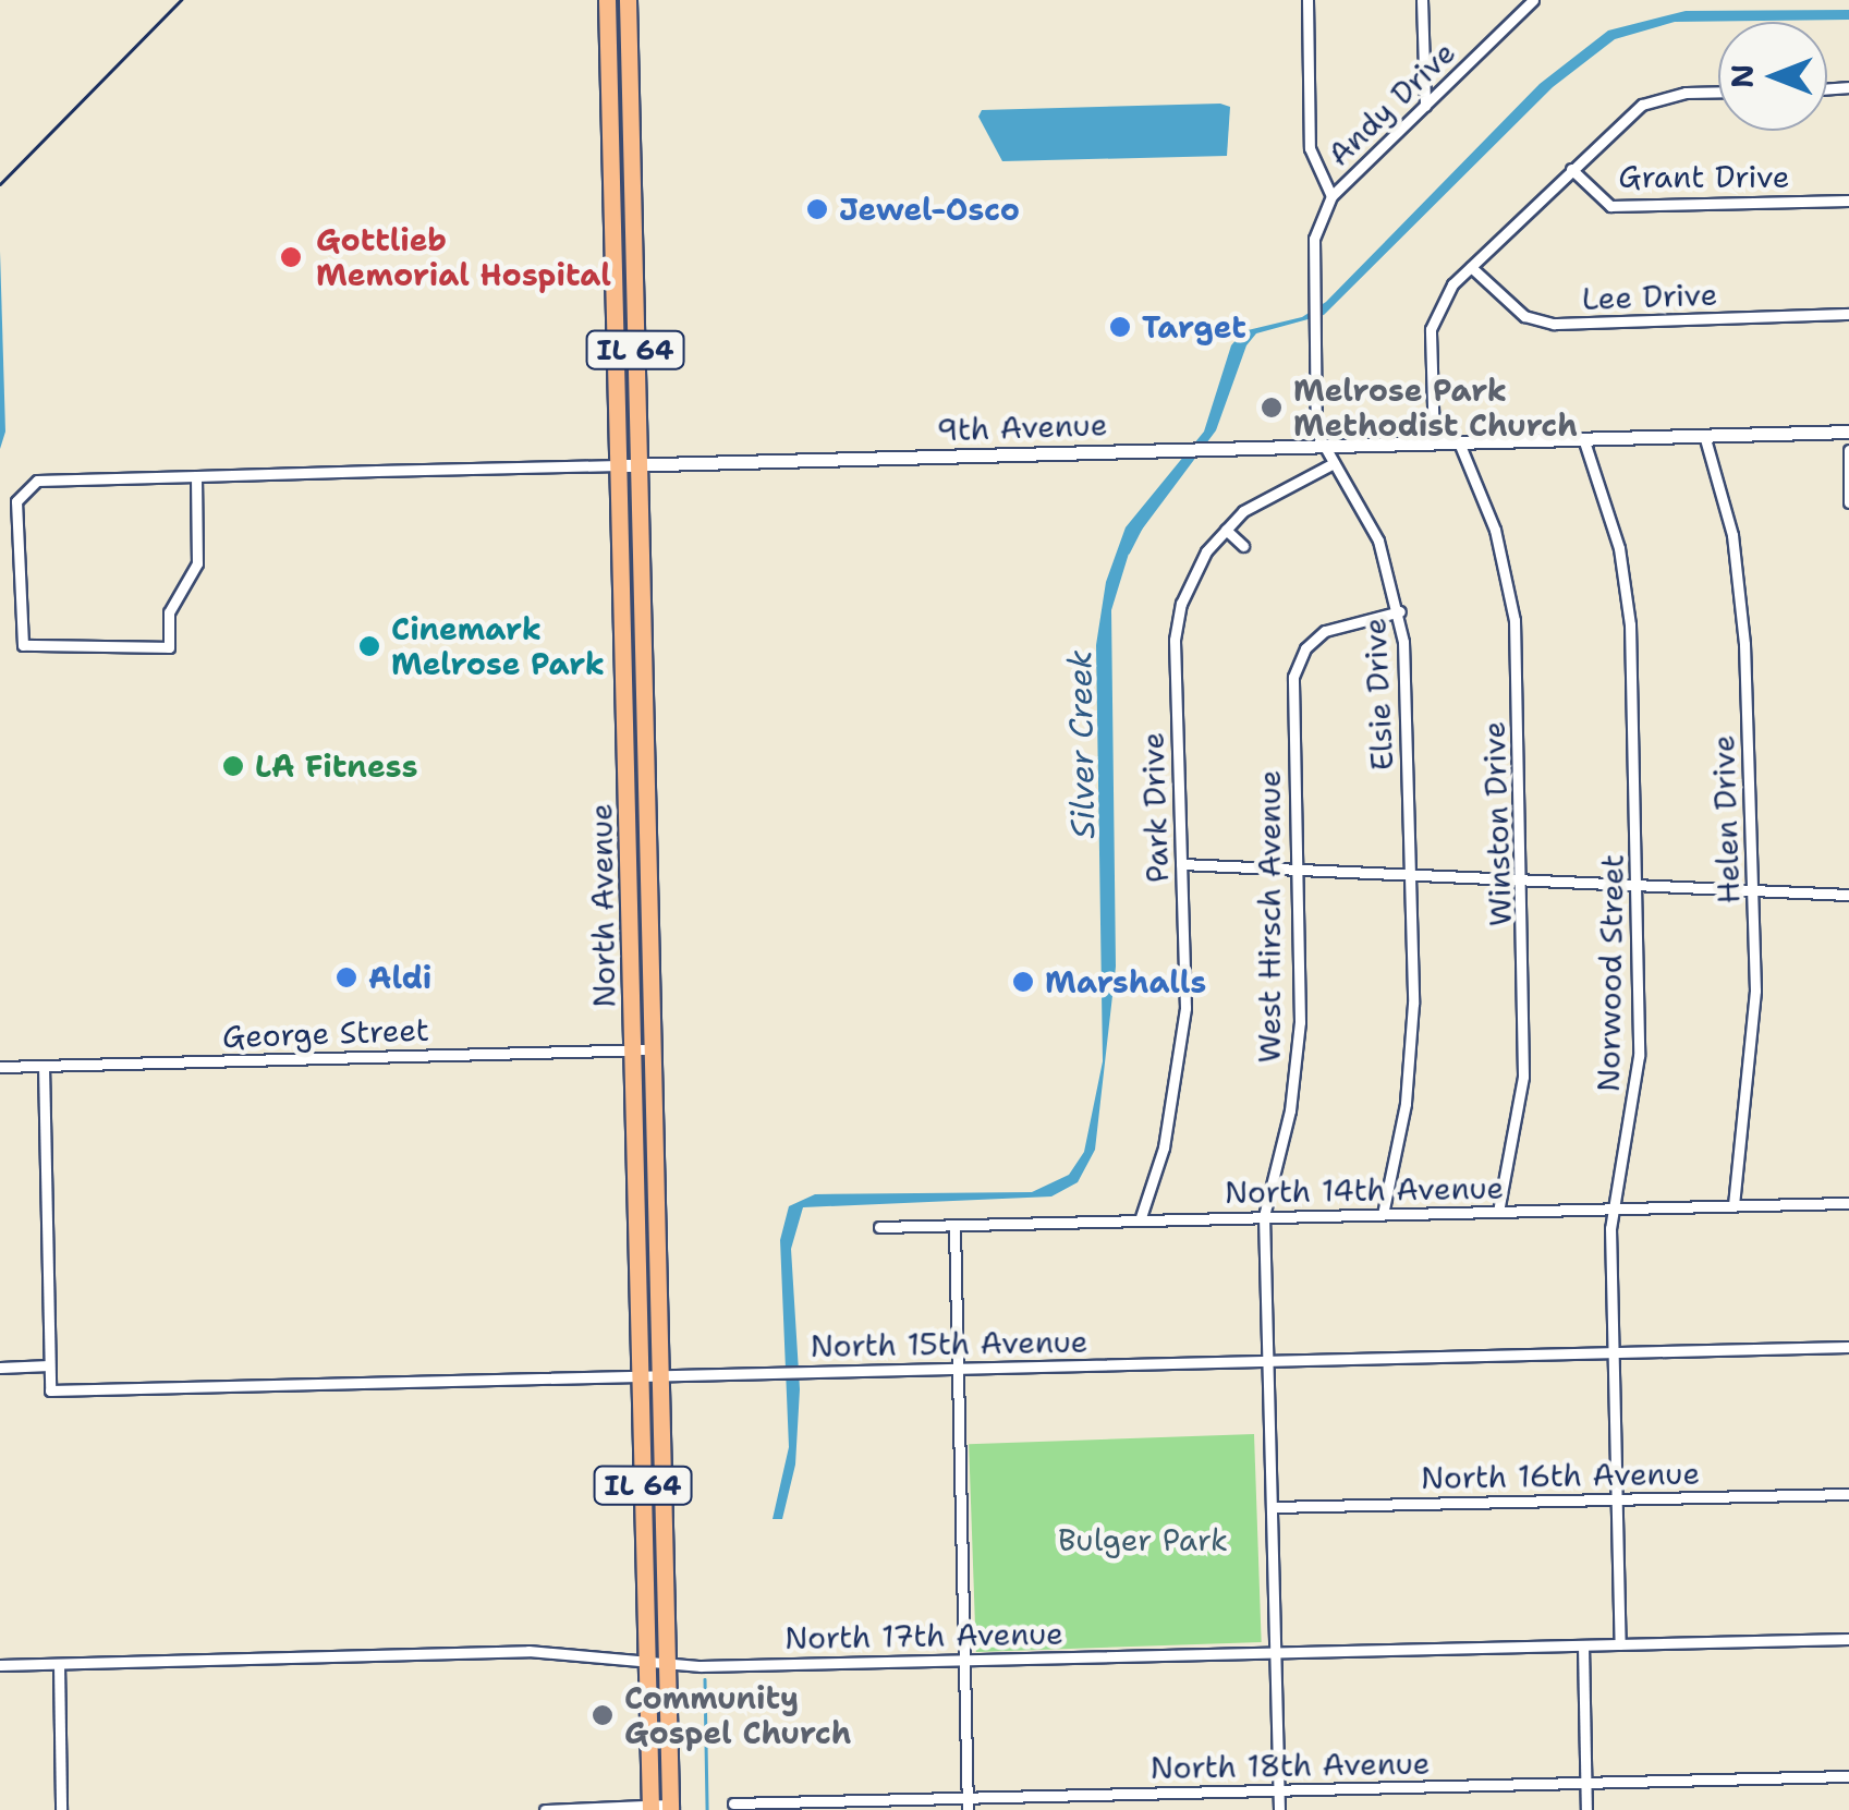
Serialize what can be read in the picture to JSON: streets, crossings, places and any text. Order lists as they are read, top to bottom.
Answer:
{
  "streets": {
    "main road": ["IL 64", "North Avenue"],
    "street": [
      "Andy Drive",
      "Grant Drive",
      "Lee Drive",
      "9th Avenue",
      "Elsie Drive",
      "Park Drive",
      "Helen Drive",
      "Winston Drive",
      "West Hirsch Avenue",
      "Norwood Street",
      "George Street",
      "North 14th Avenue",
      "North 15th Avenue",
      "North 16th Avenue",
      "North 17th Avenue",
      "North 18th Avenue"
    ]
  },
  "crossings": [
    ["Andy Drive", "Elsie Drive"],
    ["9th Avenue", "Elsie Drive"],
    ["9th Avenue", "Helen Drive"],
    ["9th Avenue", "Winston Drive"],
    ["9th Avenue", "North Avenue"],
    ["9th Avenue", "Norwood Street"],
    ["Elsie Drive", "Park Drive"],
    ["Elsie Drive", "West Hirsch Avenue"],
    ["Elsie Drive", "North 14th Avenue"],
    ["Park Drive", "North 14th Avenue"],
    ["Helen Drive", "North 14th Avenue"],
    ["Winston Drive", "North 14th Avenue"],
    ["North Avenue", "George Street"],
    ["North Avenue", "North 15th Avenue"],
    ["North Avenue", "North 17th Avenue"],
    ["West Hirsch Avenue", "North 14th Avenue"],
    ["West Hirsch Avenue", "North 15th Avenue"],
    ["West Hirsch Avenue", "North 16th Avenue"],
    ["West Hirsch Avenue", "North 17th Avenue"],
    ["West Hirsch Avenue", "North 18th Avenue"],
    ["Norwood Street", "North 14th Avenue"],
    ["Norwood Street", "North 15th Avenue"],
    ["Norwood Street", "North 16th Avenue"],
    ["Norwood Street", "North 17th Avenue"]
  ],
  "water": ["Silver Creek"],
  "parks": ["Bulger Park"],
  "places": [
    "Jewel-Osco",
    "Gottlieb Memorial Hospital",
    "Target",
    "Melrose Park Methodist Church",
    "Cinemark Melrose Park",
    "LA Fitness",
    "Aldi",
    "Marshalls",
    "Community Gospel Church"
  ],
  "north": "left"
}
